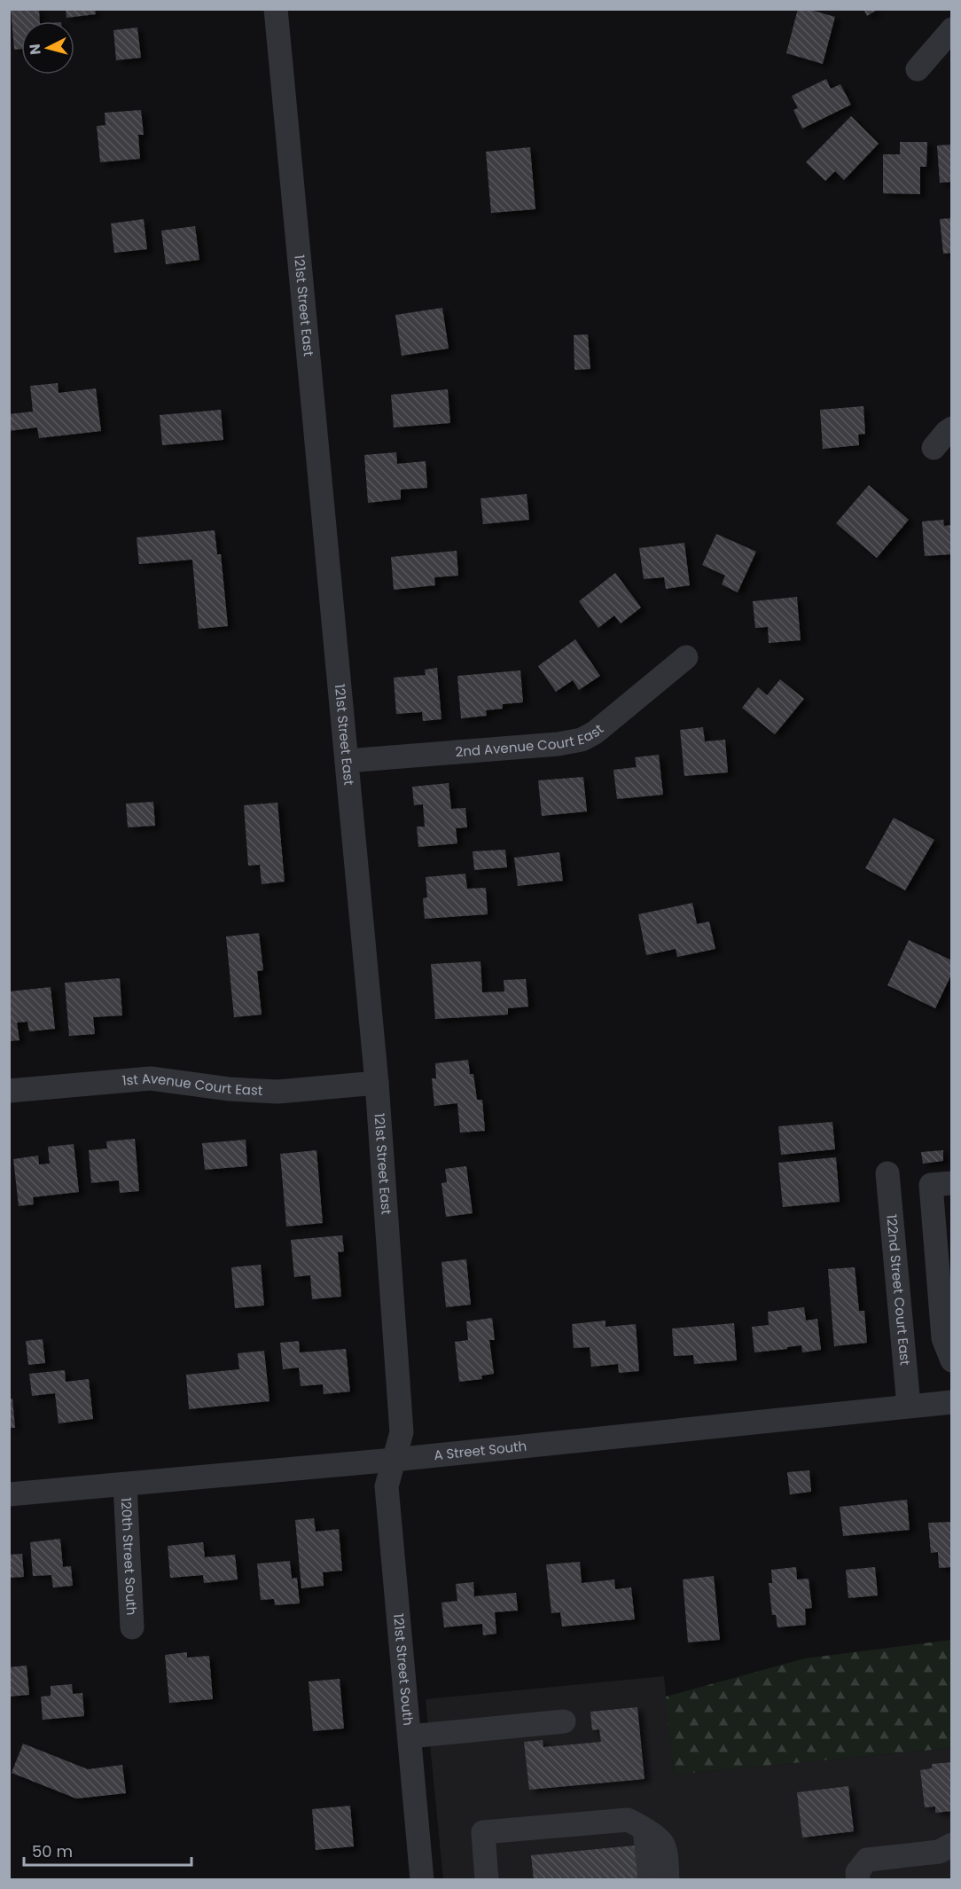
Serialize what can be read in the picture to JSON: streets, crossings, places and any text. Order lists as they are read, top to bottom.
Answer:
{
  "streets": {
    "street": [
      "121st Street East",
      "2nd Avenue Court East",
      "1st Avenue Court East",
      "122nd Street Court East",
      "A Street South",
      "120th Street South",
      "121st Street South"
    ]
  },
  "crossings": [
    ["121st Street East", "2nd Avenue Court East"],
    ["121st Street East", "1st Avenue Court East"],
    ["121st Street East", "A Street South"],
    ["121st Street East", "121st Street South"],
    ["122nd Street Court East", "A Street South"],
    ["A Street South", "120th Street South"],
    ["A Street South", "121st Street South"]
  ],
  "scale_bar": "50 m",
  "north": "left"
}
